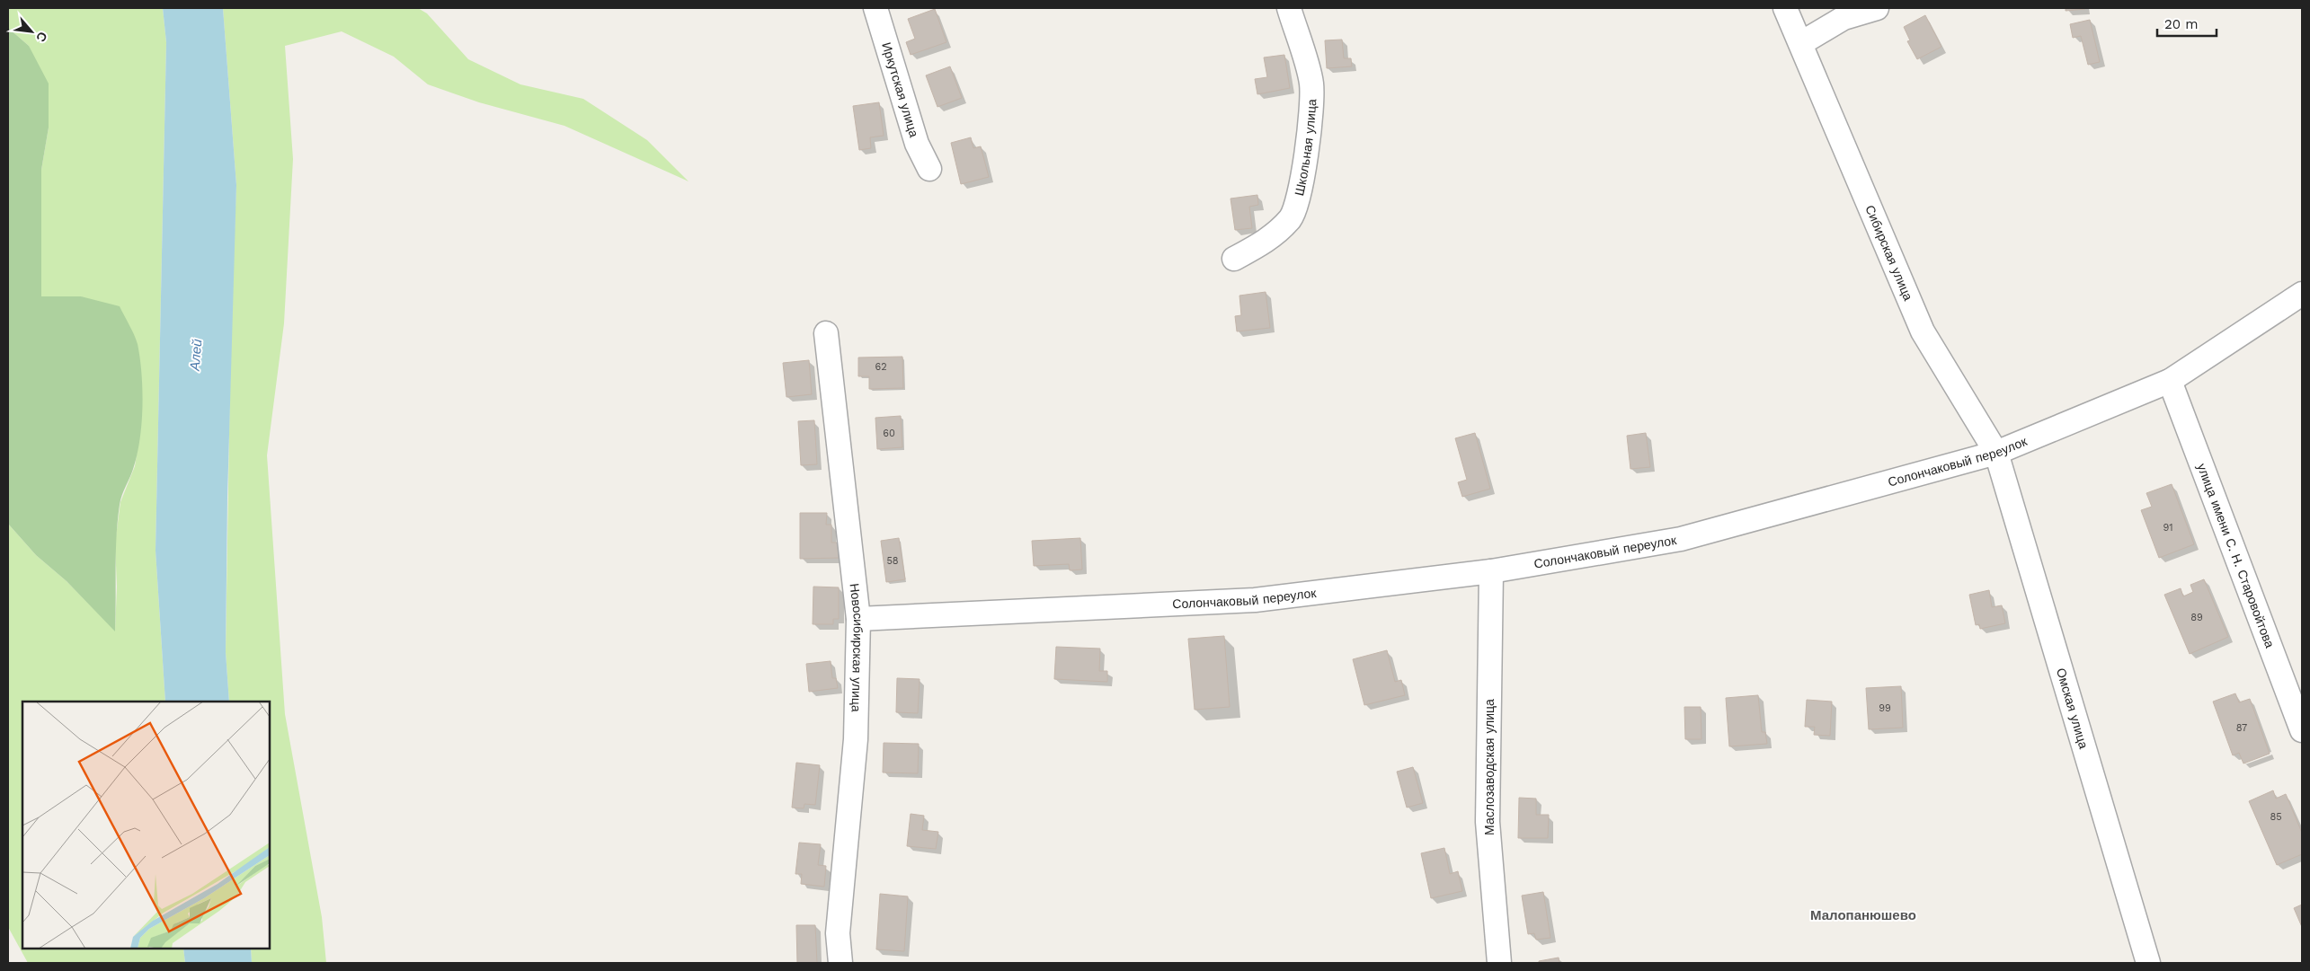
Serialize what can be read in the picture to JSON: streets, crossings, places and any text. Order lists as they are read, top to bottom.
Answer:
{
  "streets": {
    "street": [
      "Иркутская улица",
      "Школьная улица",
      "Сибирская улица",
      "Солончаковый переулок",
      "улица имени С. Н. Старовойтова",
      "Новосибирская улица",
      "Омская улица",
      "Маслозаводская улица"
    ]
  },
  "crossings": [
    ["Сибирская улица", "Солончаковый переулок"],
    ["Сибирская улица", "Омская улица"],
    ["Солончаковый переулок", "улица имени С. Н. Старовойтова"],
    ["Солончаковый переулок", "Новосибирская улица"],
    ["Солончаковый переулок", "Омская улица"],
    ["Солончаковый переулок", "Маслозаводская улица"]
  ],
  "districts": ["Малопанюшево"],
  "water": ["Алей"],
  "house_numbers": [
    "62",
    "60",
    "91",
    "58",
    "89",
    "99",
    "87",
    "85"
  ],
  "scale_bar": "20 m",
  "north": "bottom right"
}
